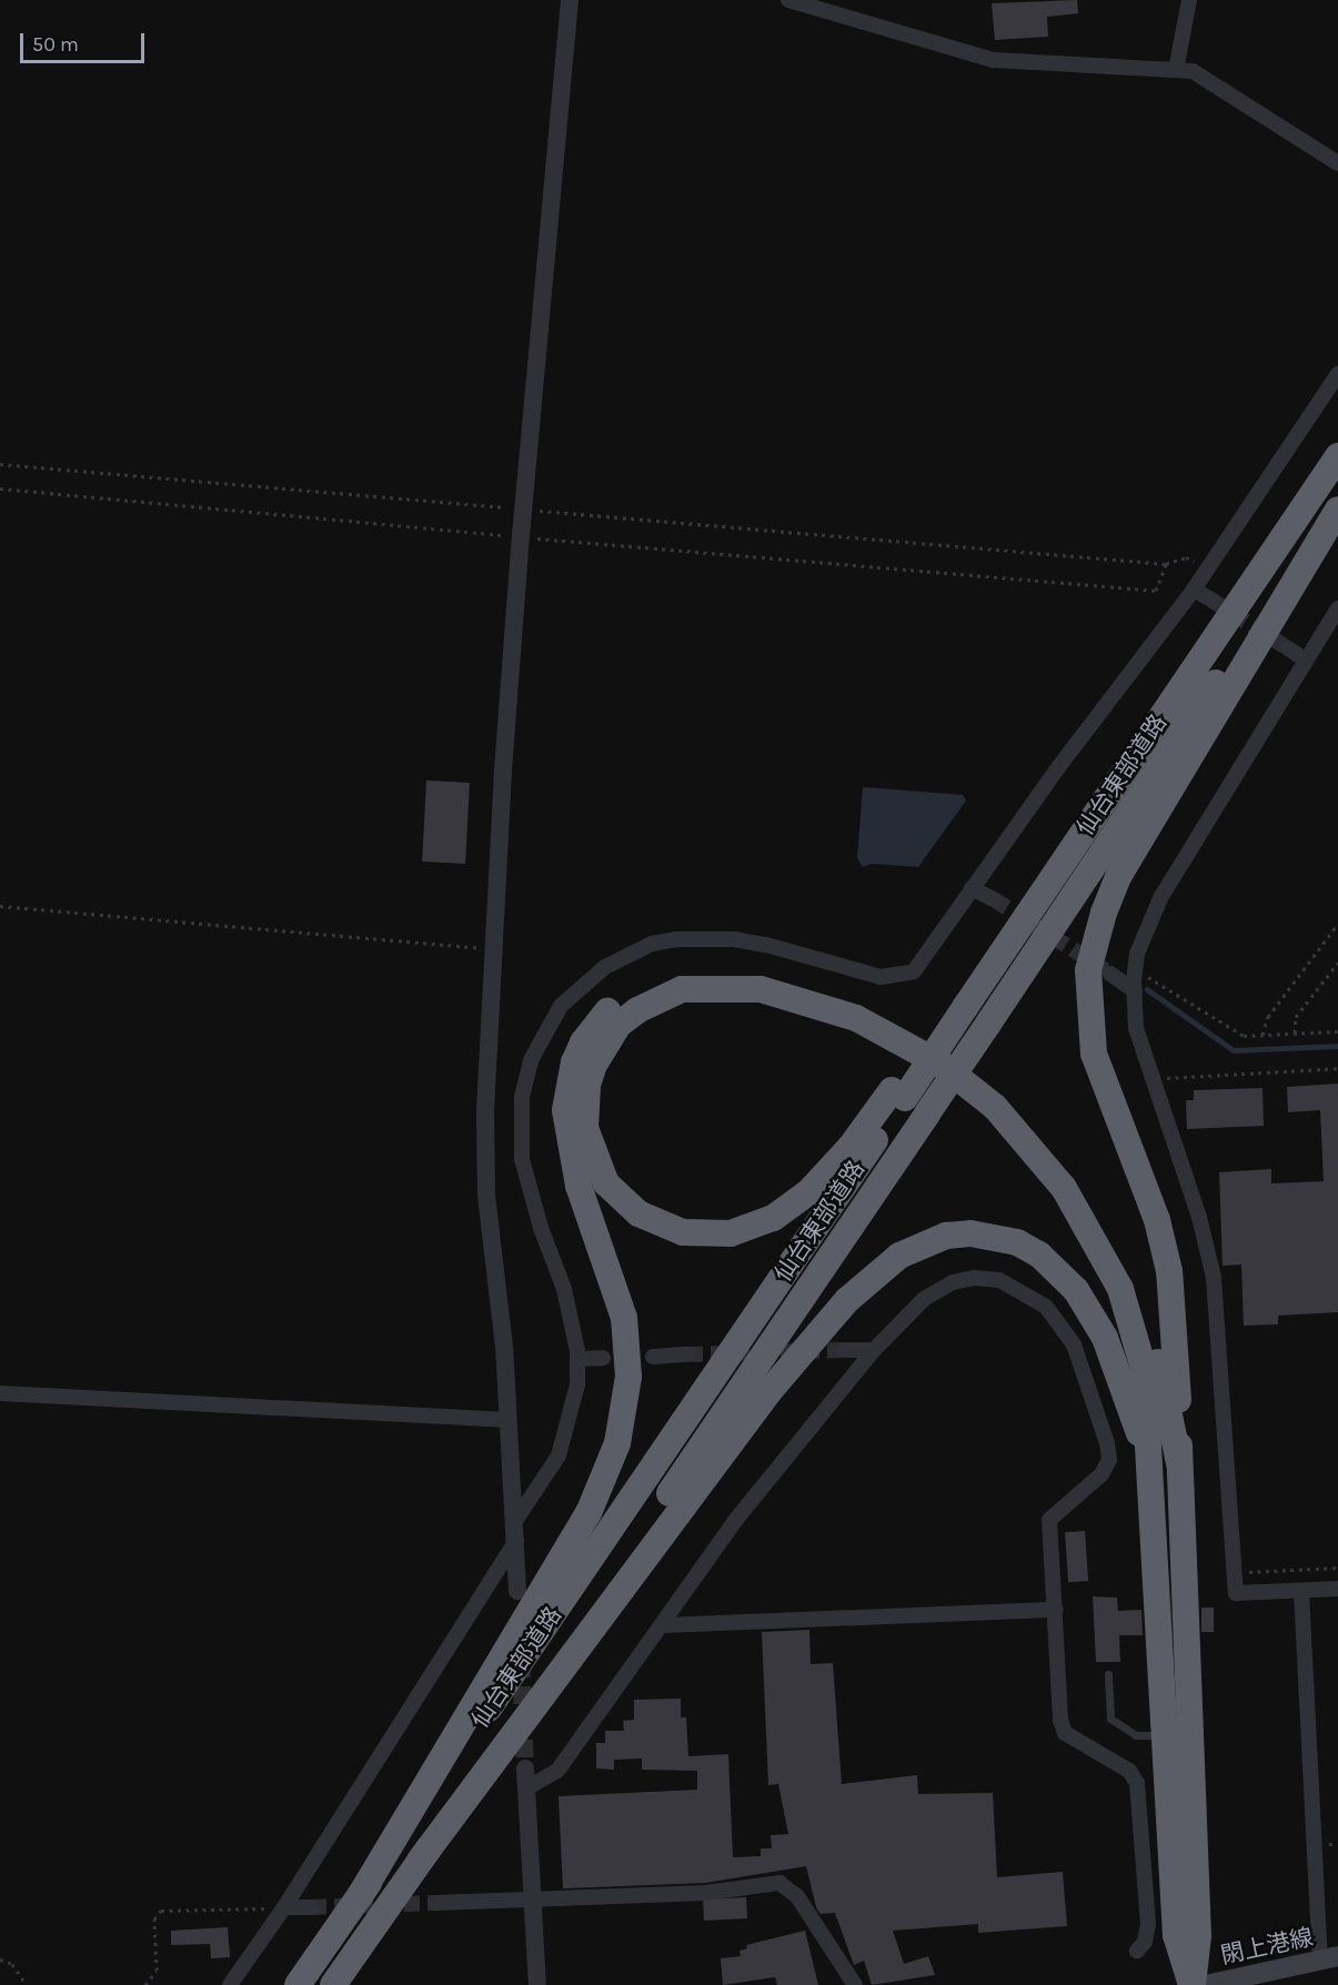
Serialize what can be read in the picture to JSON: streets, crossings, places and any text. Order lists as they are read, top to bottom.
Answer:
{
  "streets": {
    "highway": ["仙台東部道路"],
    "main road": ["閖上港線"]
  },
  "scale_bar": "50 m"
}
